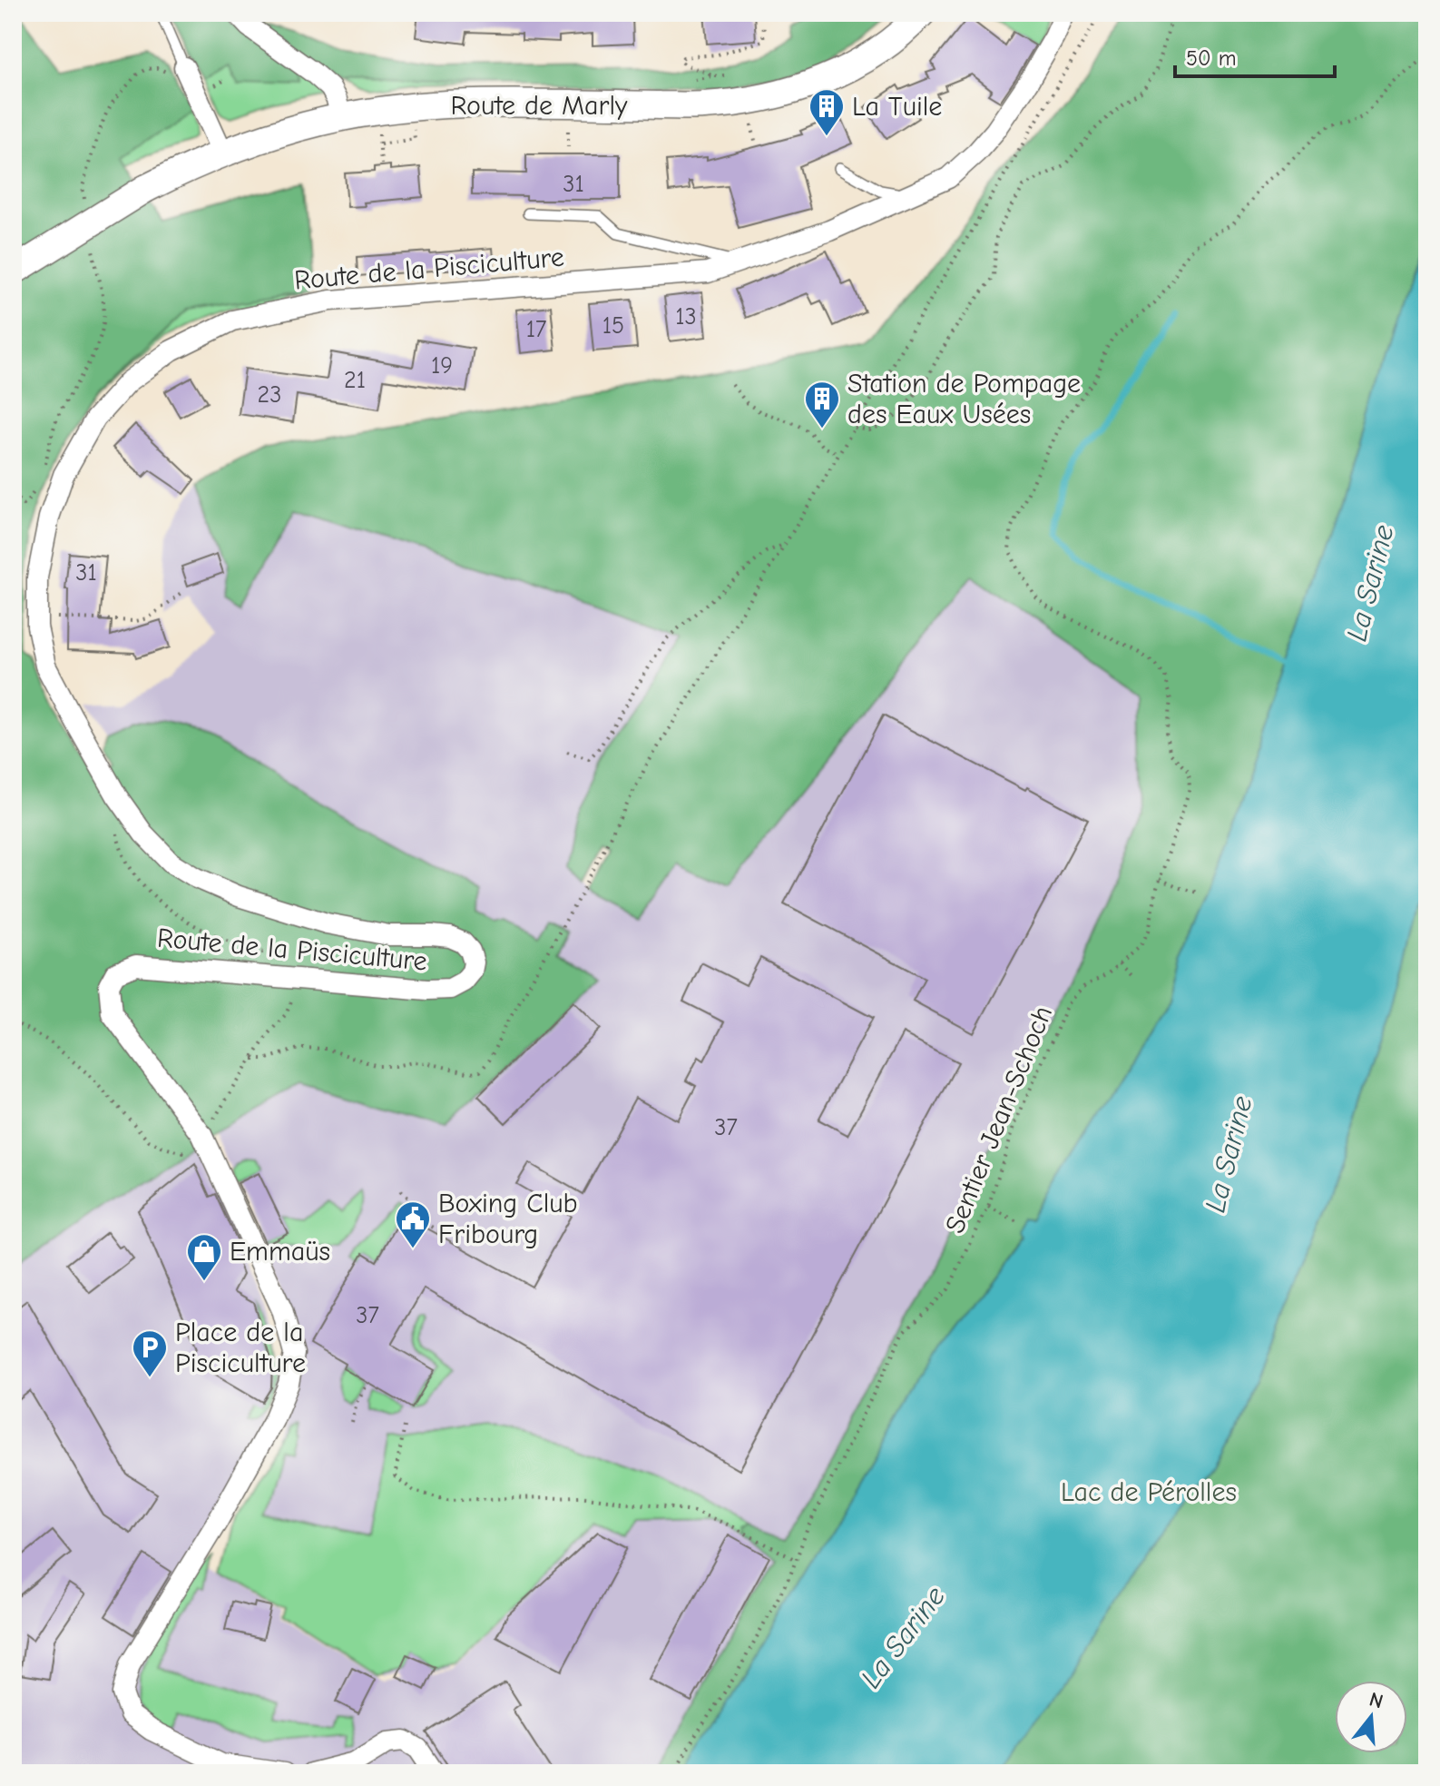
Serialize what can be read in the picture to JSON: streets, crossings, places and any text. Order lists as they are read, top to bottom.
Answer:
{
  "streets": {
    "main road": ["Route de Marly"],
    "street": ["Route de la Pisciculture"],
    "path": ["Sentier Jean-Schoch"]
  },
  "water": ["La Sarine"],
  "parks": ["Lac de Pérolles"],
  "places": {
    "building": ["La Tuile", "Station de Pompage des Eaux Usées"],
    "public building": ["Boxing Club Fribourg"],
    "shop": ["Emmaüs"],
    "parking": ["Place de la Pisciculture"]
  },
  "house_numbers": [
    "31",
    "13",
    "15",
    "17",
    "19",
    "21",
    "23",
    "31",
    "37",
    "37"
  ],
  "scale_bar": "50 m",
  "north": "top"
}
